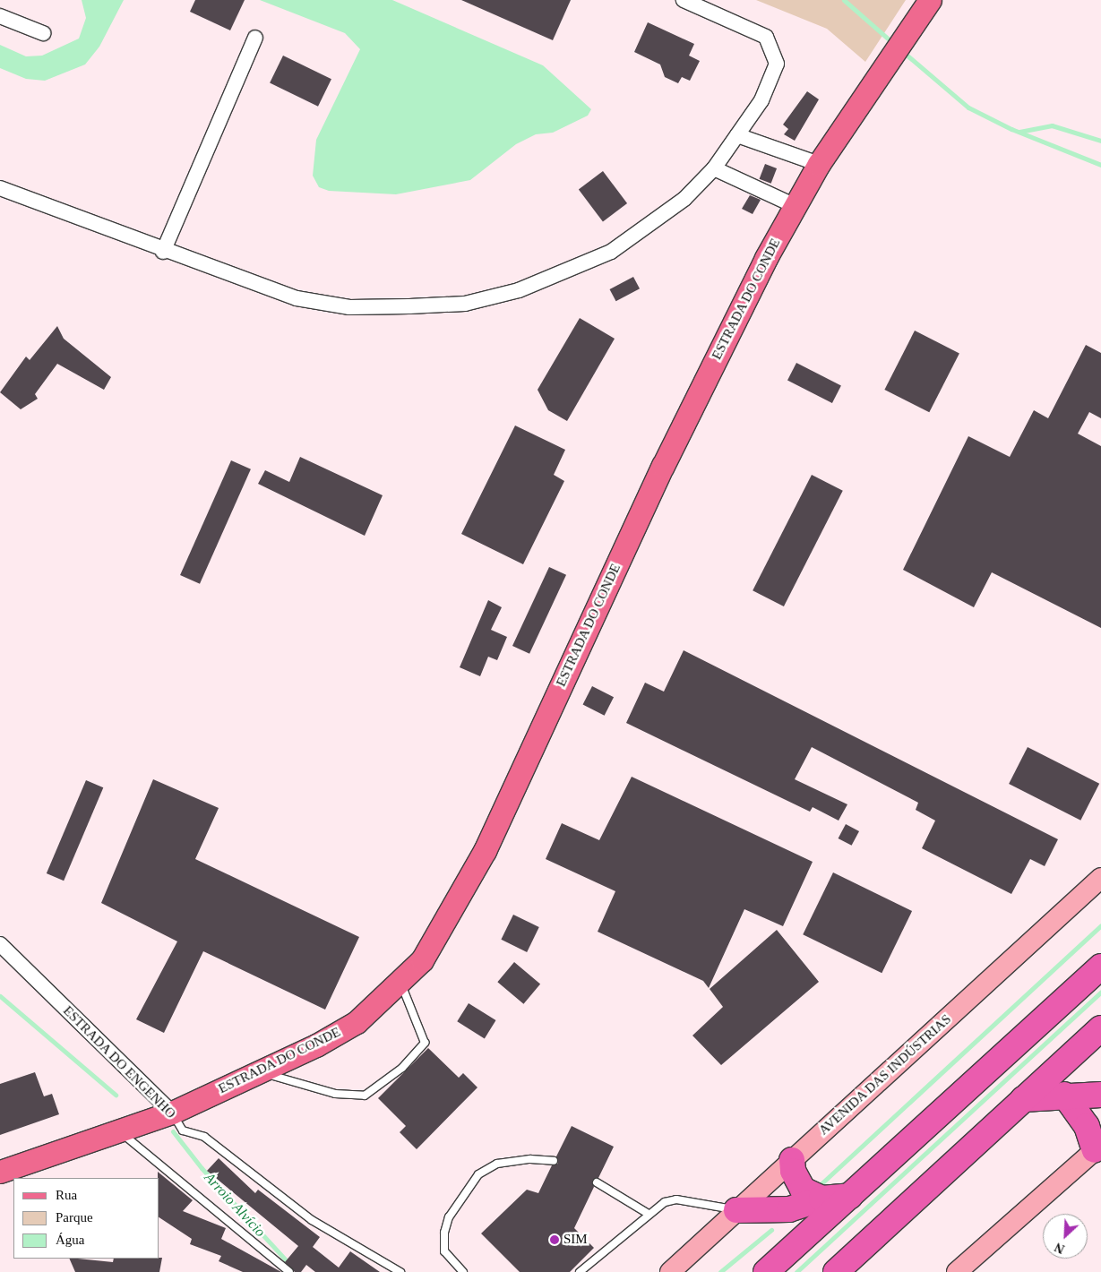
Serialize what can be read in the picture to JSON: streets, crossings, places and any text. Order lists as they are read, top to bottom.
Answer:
{
  "streets": {
    "main road": ["ESTRADA DO CONDE", "AVENIDA DAS INDÚSTRIAS"],
    "street": ["ESTRADA DO ENGENHO"]
  },
  "crossings": [
    ["ESTRADA DO CONDE", "ESTRADA DO ENGENHO"]
  ],
  "water": ["Arroio Alvício"],
  "places": ["SIM"],
  "legend": ["Rua", "Parque", "Água"],
  "north": "bottom left"
}
